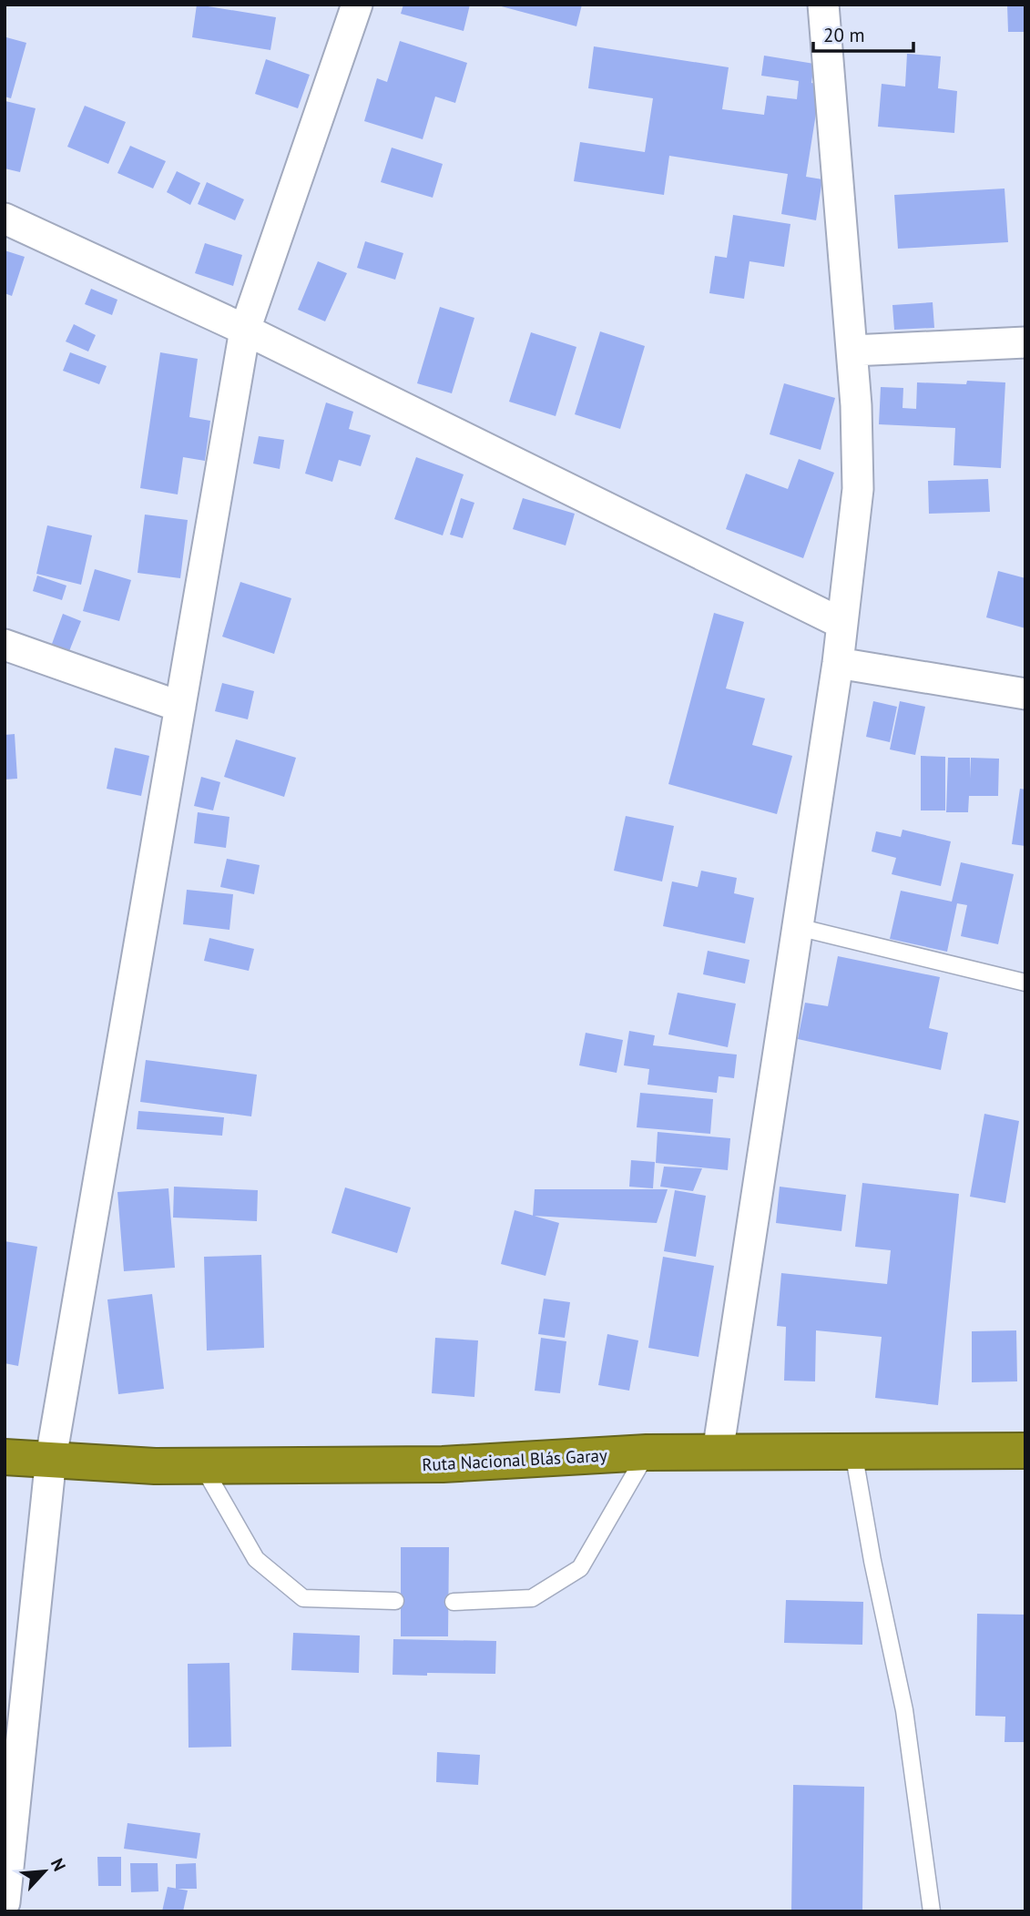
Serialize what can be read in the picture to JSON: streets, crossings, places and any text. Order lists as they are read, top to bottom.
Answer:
{
  "streets": {
    "highway": ["Ruta Nacional Blás Garay"]
  },
  "scale_bar": "20 m",
  "north": "top right"
}
